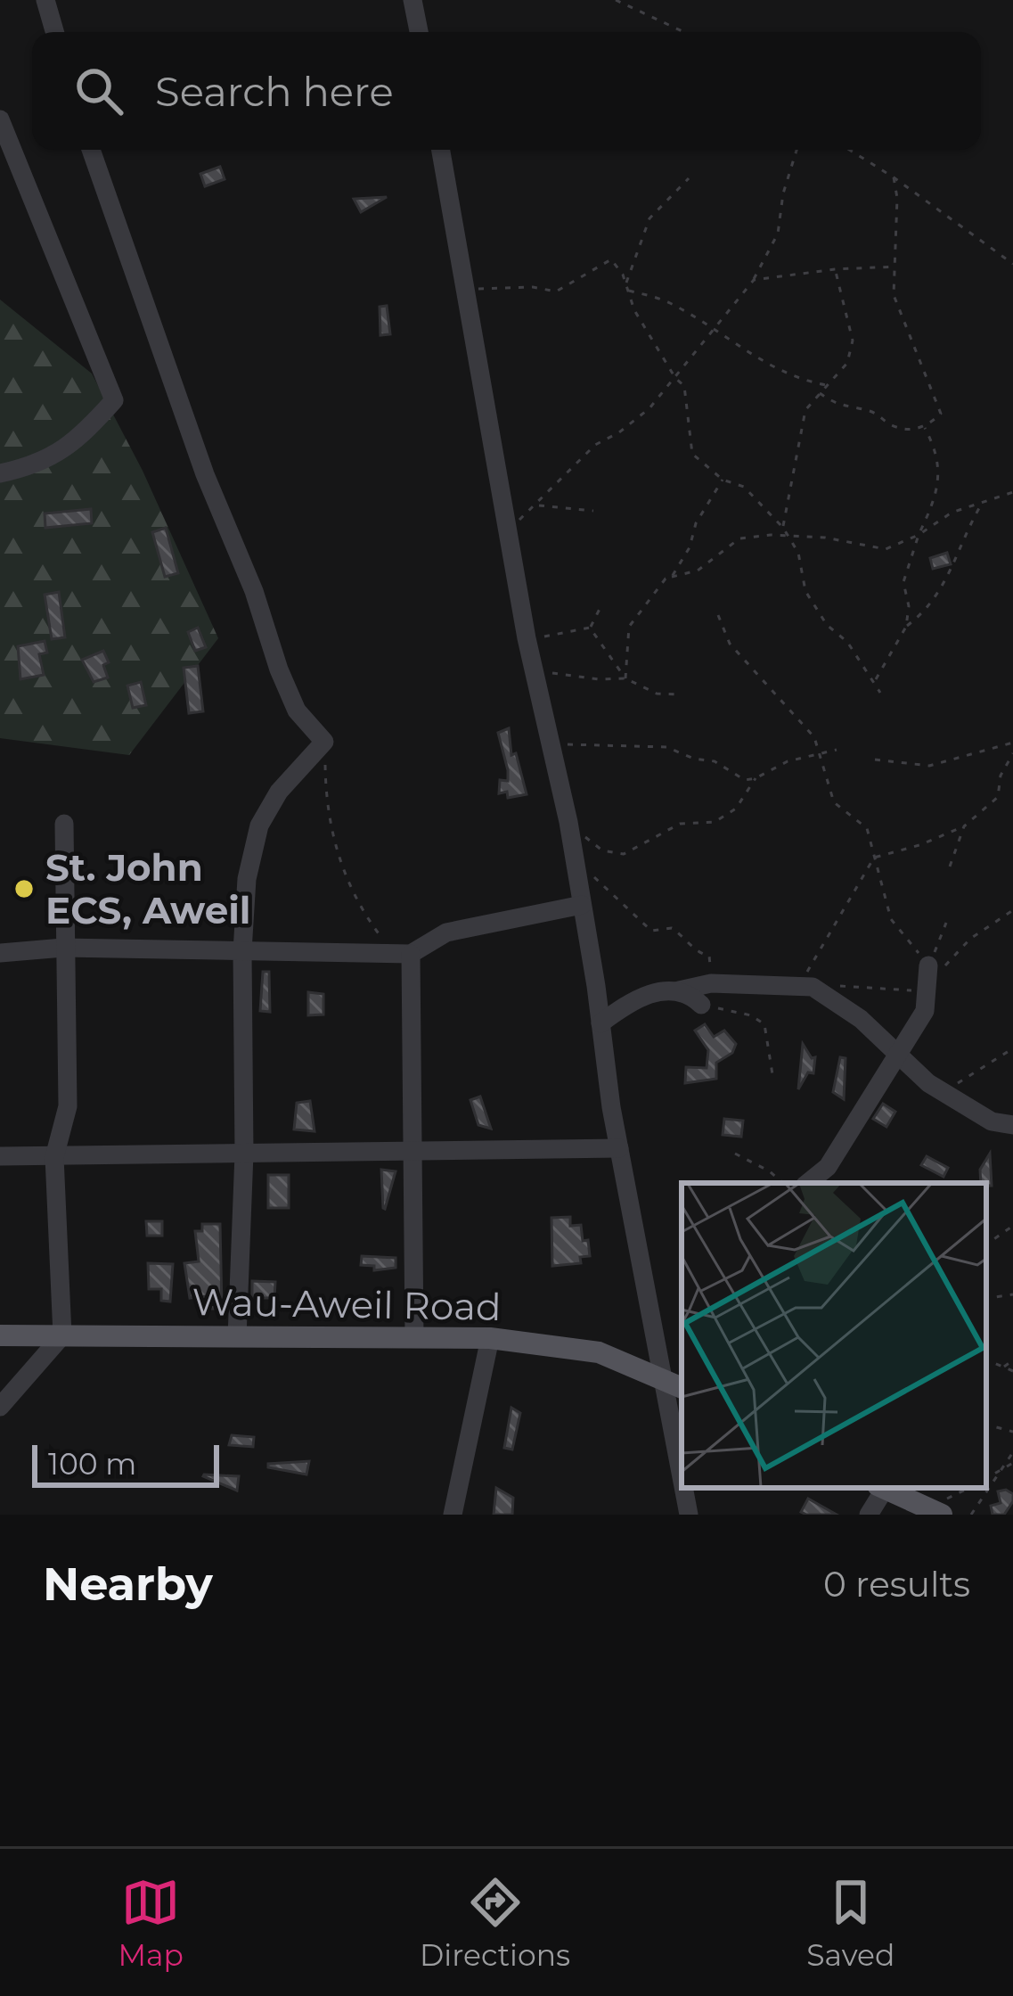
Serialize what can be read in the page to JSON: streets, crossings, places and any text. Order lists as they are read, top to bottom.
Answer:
{
  "streets": {
    "main road": ["Wau-Aweil Road"]
  },
  "places": ["St. John ECS, Aweil"],
  "scale_bar": "100 m",
  "page": {
    "search": "Search here",
    "scale": "100 m",
    "heading": ["Nearby", "0 results"],
    "nav": ["Map", "Directions", "Saved"]
  }
}
